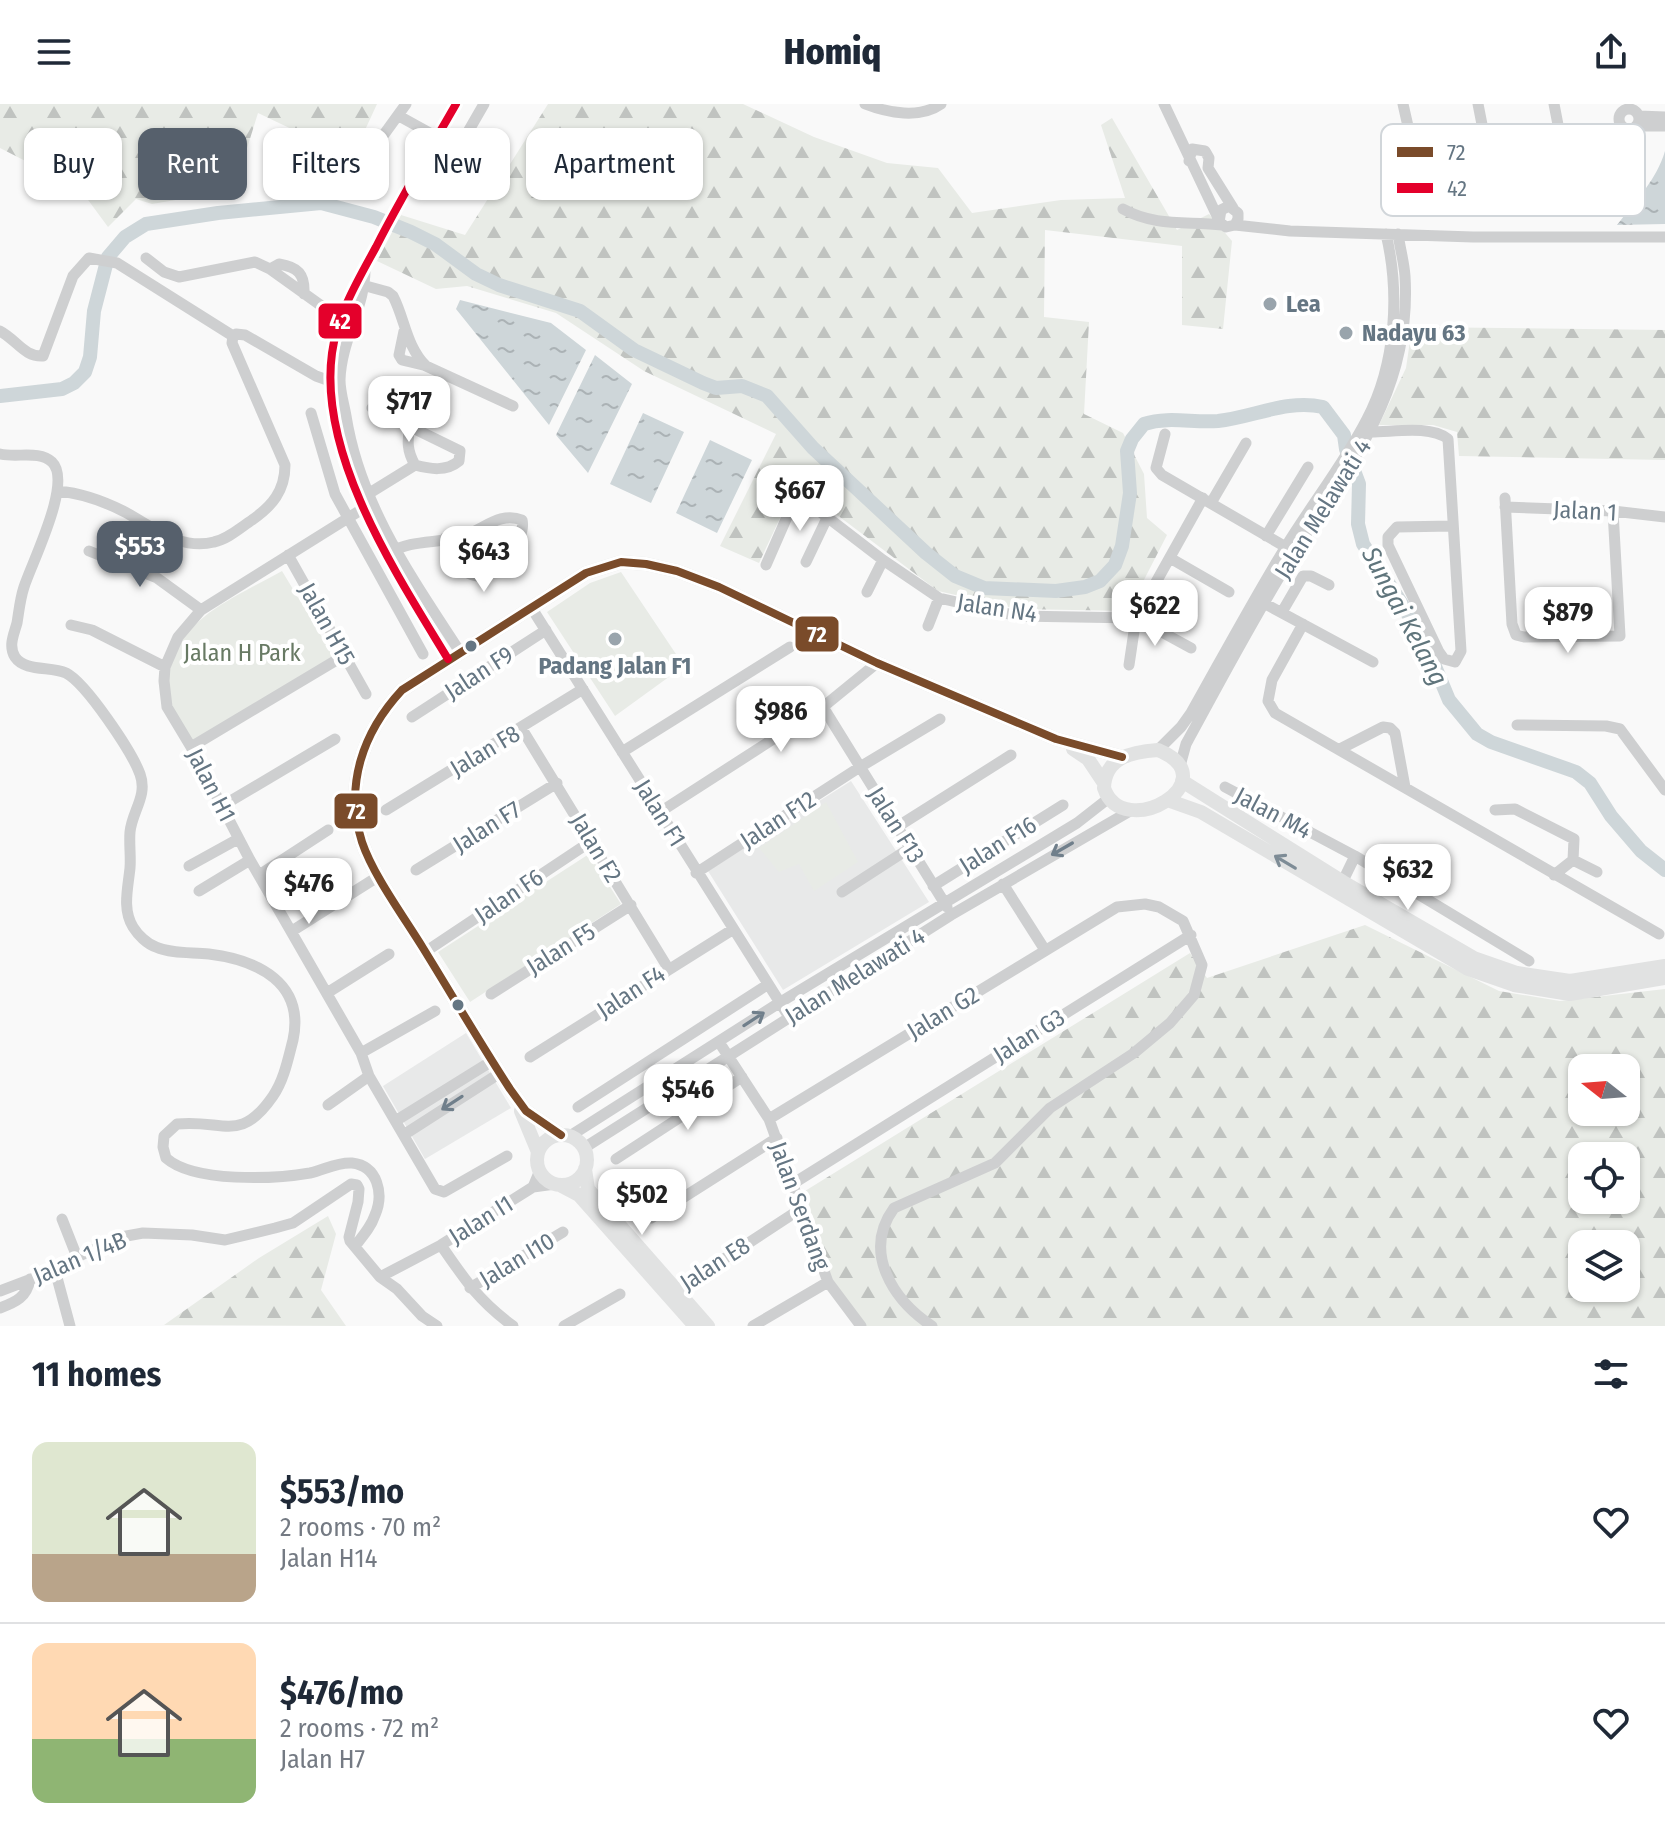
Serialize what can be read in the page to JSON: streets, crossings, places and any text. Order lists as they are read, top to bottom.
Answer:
{
  "streets": {
    "street": [
      "Jalan Melawati 4",
      "Jalan 1",
      "Jalan N4",
      "Jalan H15",
      "Jalan F9",
      "Jalan F8",
      "Jalan H1",
      "Jalan F1",
      "Jalan M4",
      "Jalan F12",
      "Jalan F13",
      "Jalan F7",
      "Jalan F16",
      "Jalan F2",
      "Jalan F6",
      "Jalan F5",
      "Jalan F4",
      "Jalan G2",
      "Jalan G3",
      "Jalan Serdang",
      "Jalan I1",
      "Jalan 1/4B",
      "Jalan I10",
      "Jalan E8"
    ]
  },
  "crossings": [
    ["Jalan Melawati 4", "Jalan F1"],
    ["Jalan Melawati 4", "Jalan F13"],
    ["Jalan Melawati 4", "Jalan Serdang"],
    ["Jalan Melawati 4", "Jalan I1"],
    ["Jalan H15", "Jalan H1"],
    ["Jalan F9", "Jalan F1"],
    ["Jalan F8", "Jalan F1"],
    ["Jalan F8", "Jalan F2"],
    ["Jalan F1", "Jalan F12"],
    ["Jalan F1", "Jalan F4"],
    ["Jalan F12", "Jalan F13"],
    ["Jalan F13", "Jalan F16"],
    ["Jalan F7", "Jalan F2"],
    ["Jalan F2", "Jalan F6"],
    ["Jalan F2", "Jalan F5"],
    ["Jalan F2", "Jalan F4"],
    ["Jalan G2", "Jalan G3"],
    ["Jalan G2", "Jalan Serdang"],
    ["Jalan G3", "Jalan Serdang"],
    ["Jalan Serdang", "Jalan E8"],
    ["Jalan I1", "Jalan I10"]
  ],
  "water": ["Sungai Kelang"],
  "parks": ["Jalan H Park"],
  "places": ["Lea", "Nadayu 63", "Padang Jalan F1"],
  "lines": ["transit line 42", "transit line 72"],
  "legend": ["72", "42"],
  "north": "left",
  "page": {
    "header": "Homiq",
    "chip": [
      "Buy",
      "Rent",
      "Filters",
      "New",
      "Apartment"
    ],
    "price": [
      "$717",
      "$667",
      "$553",
      "$643",
      "$622",
      "$879",
      "$986",
      "$632",
      "$476",
      "$546",
      "$502"
    ],
    "heading": "11 homes",
    "list": [
      {
        "name": "$553/mo",
        "note": "2 rooms · 70 m² · Jalan H14"
      },
      {
        "name": "$476/mo",
        "note": "2 rooms · 72 m² · Jalan H7"
      }
    ]
  }
}
